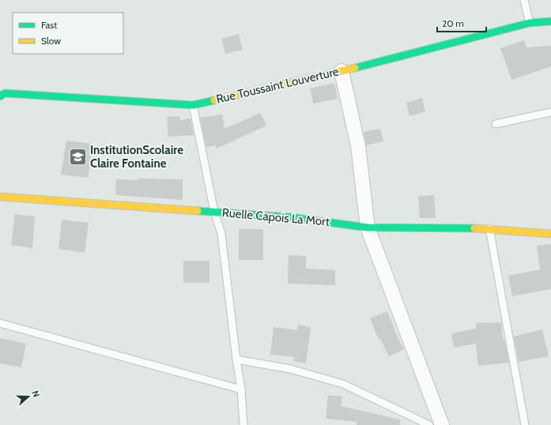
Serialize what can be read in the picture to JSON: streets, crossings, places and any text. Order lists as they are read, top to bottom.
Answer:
{
  "streets": {
    "street": ["Rue Toussaint Louverture", "Ruelle Capois La Mort"]
  },
  "places": {
    "school or university": ["InstitutionScolaire Claire Fontaine"]
  },
  "legend": ["Fast", "Slow"],
  "scale_bar": "20 m",
  "north": "right"
}
